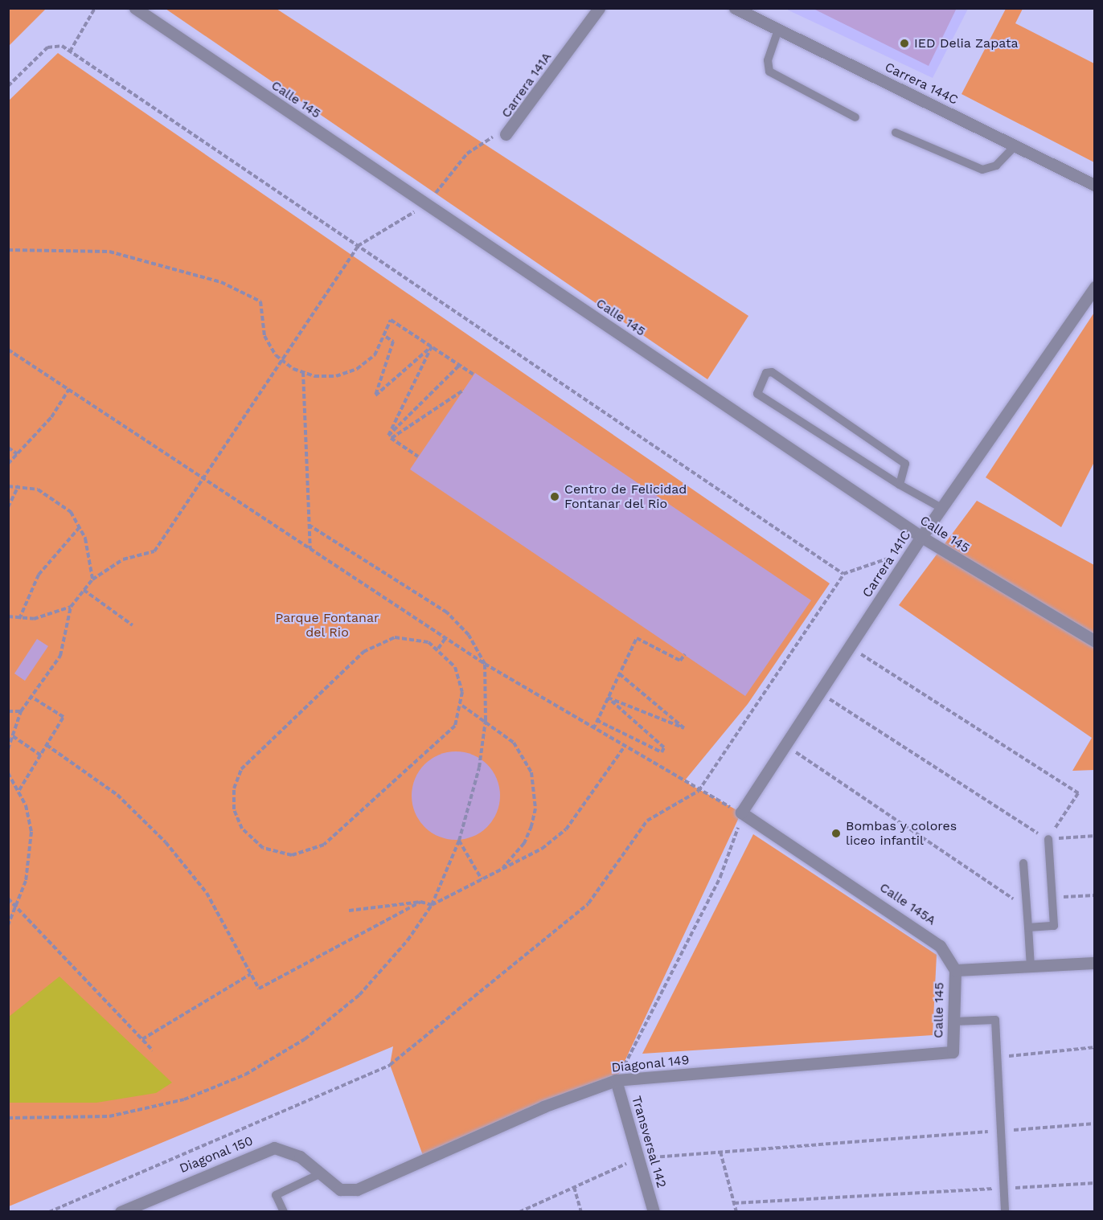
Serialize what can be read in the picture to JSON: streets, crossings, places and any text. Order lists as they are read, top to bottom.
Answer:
{
  "streets": {
    "street": [
      "Carrera 144C",
      "Carrera 141A",
      "Calle 145",
      "Carrera 141C",
      "Calle 145A",
      "Diagonal 149",
      "Transversal 142",
      "Diagonal 150"
    ]
  },
  "crossings": [
    ["Carrera 141A", "Calle 145"],
    ["Calle 145", "Carrera 141C"],
    ["Calle 145", "Calle 145A"],
    ["Calle 145", "Diagonal 149"],
    ["Carrera 141C", "Calle 145A"],
    ["Diagonal 149", "Transversal 142"],
    ["Diagonal 149", "Diagonal 150"]
  ],
  "parks": ["Parque Fontanar del Rio"],
  "places": ["IED Delia Zapata", "Centro de Felicidad Fontanar del Rio", "Bombas y colores liceo infantil"]
}
